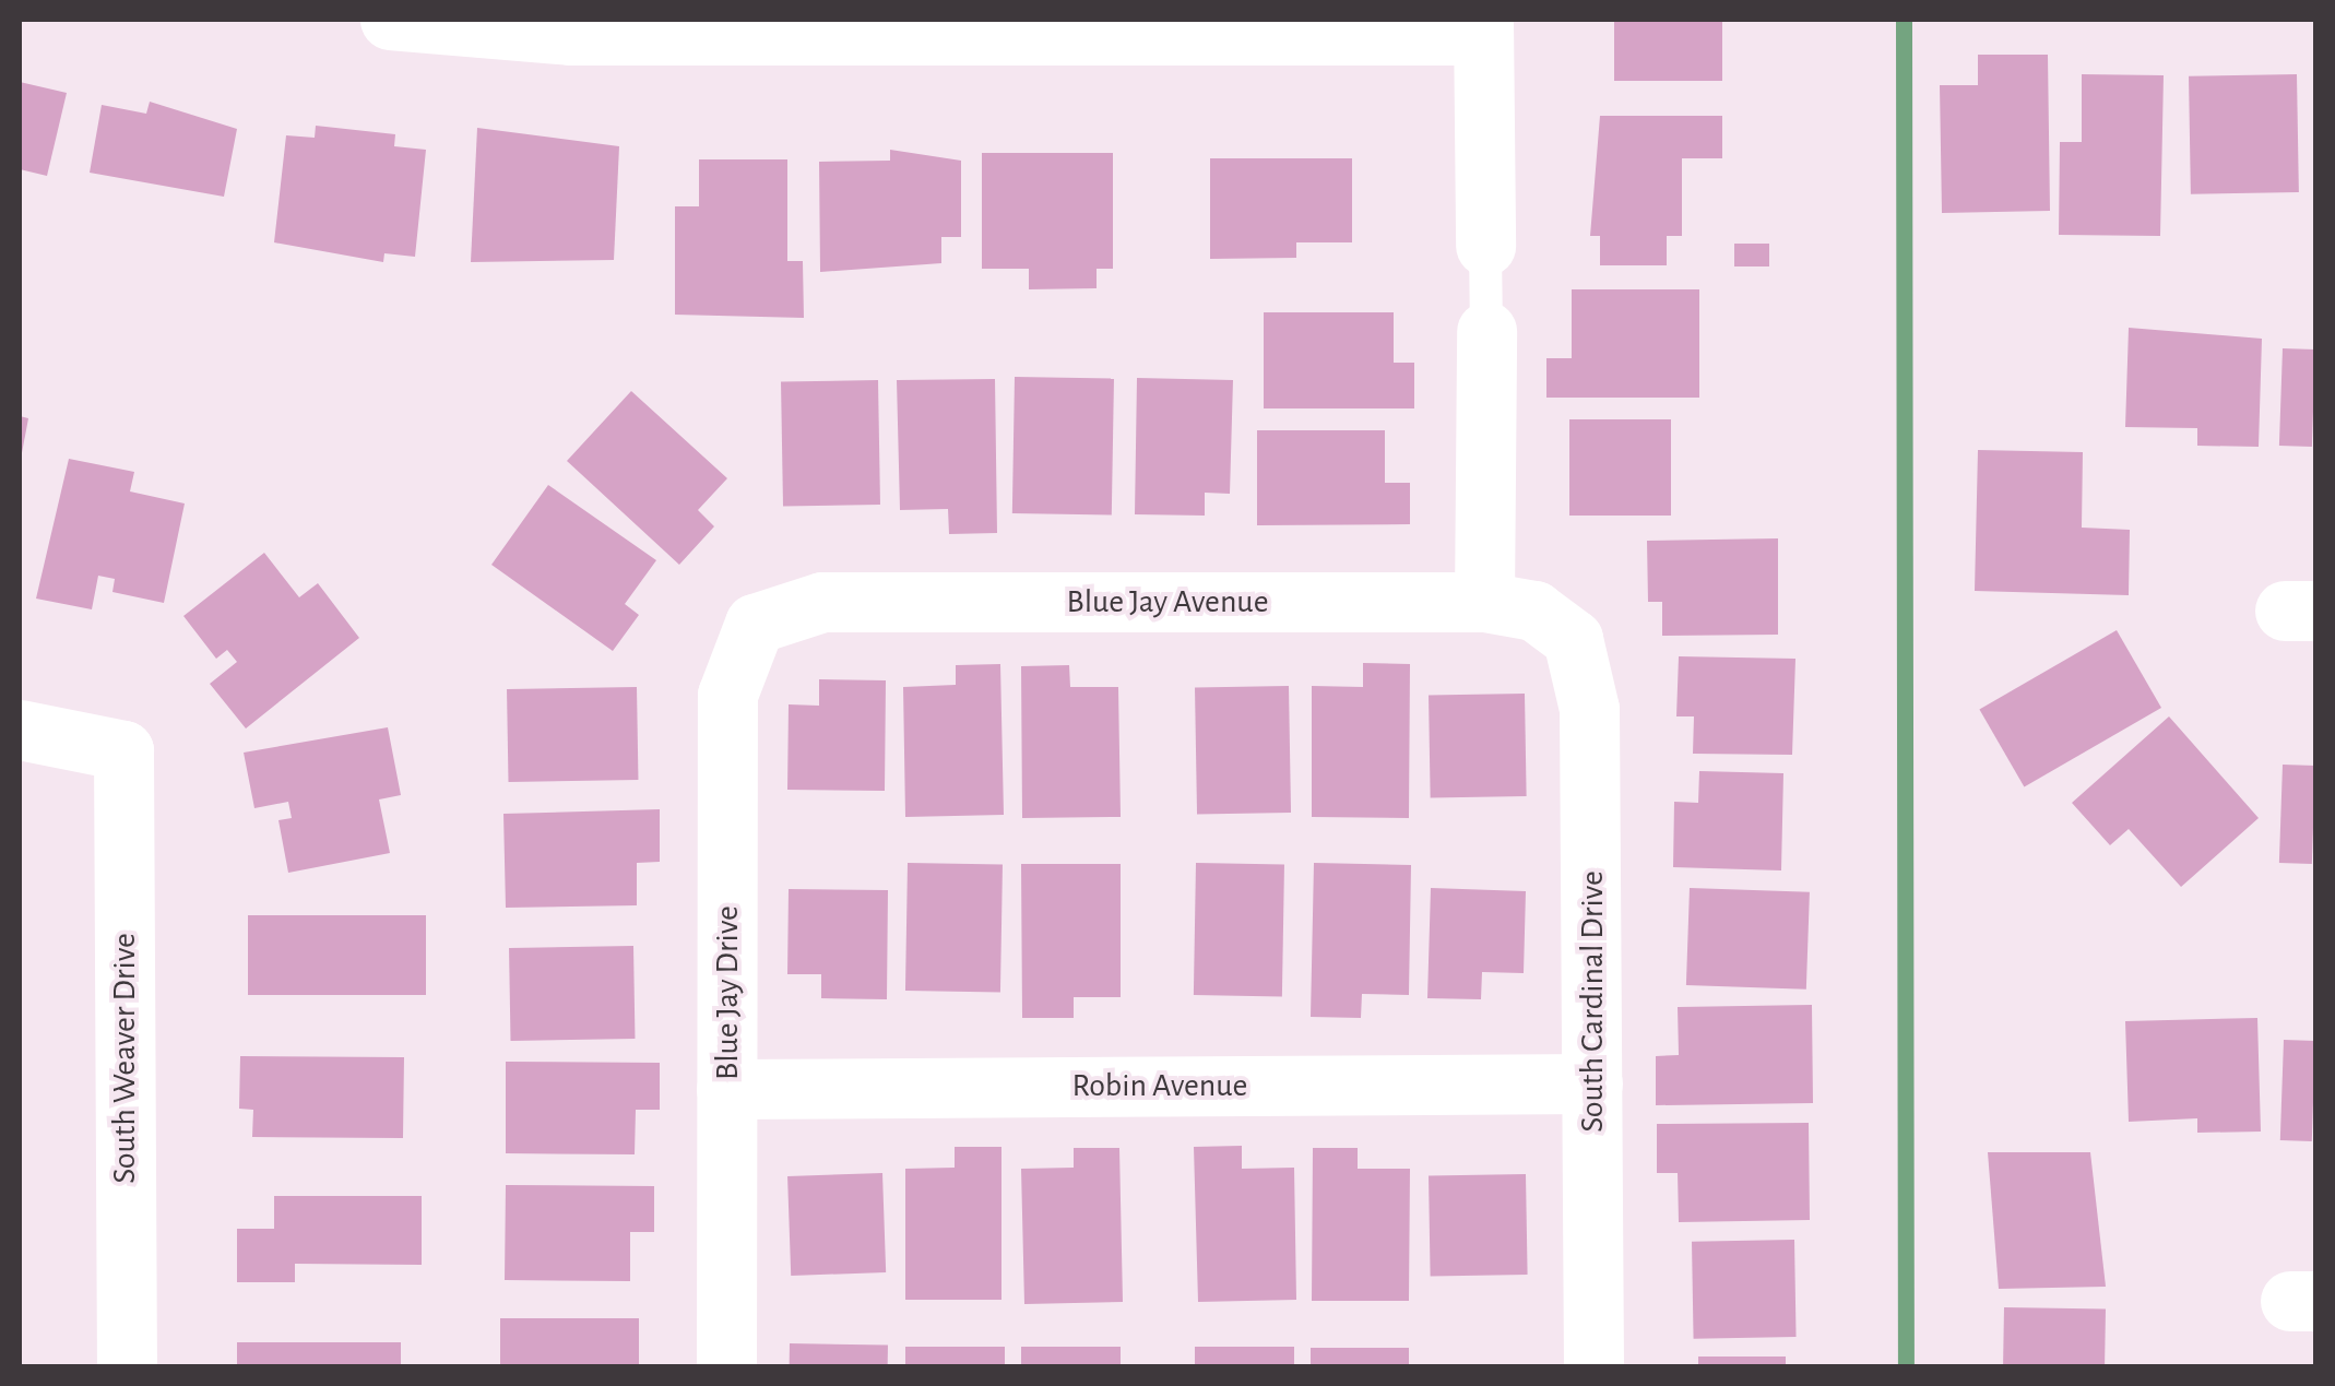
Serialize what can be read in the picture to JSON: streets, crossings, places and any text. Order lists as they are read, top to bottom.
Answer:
{
  "streets": {
    "street": [
      "Blue Jay Avenue",
      "Blue Jay Drive",
      "South Cardinal Drive",
      "South Weaver Drive",
      "Robin Avenue"
    ]
  },
  "crossings": [
    ["Blue Jay Avenue", "Blue Jay Drive"],
    ["Blue Jay Avenue", "South Cardinal Drive"],
    ["Blue Jay Drive", "Robin Avenue"],
    ["South Cardinal Drive", "Robin Avenue"]
  ]
}
